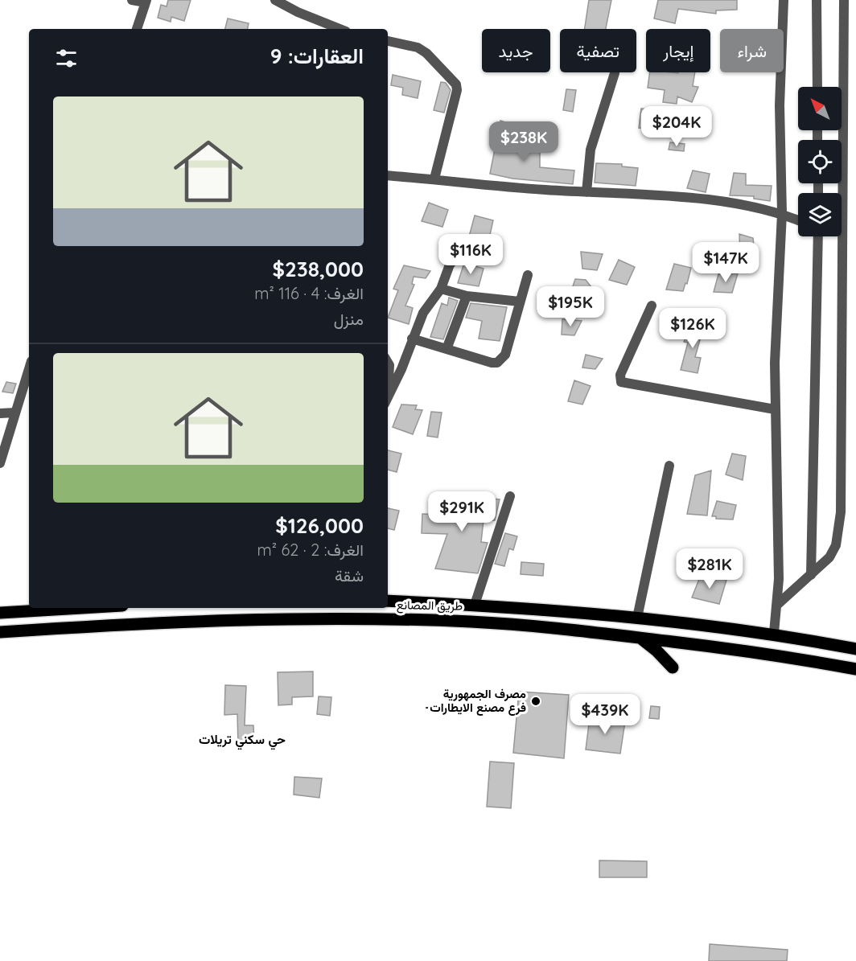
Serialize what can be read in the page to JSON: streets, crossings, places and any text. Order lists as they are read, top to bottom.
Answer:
{
  "streets": {
    "main road": ["طريق المصانع"]
  },
  "districts": ["حي سكني تريلات"],
  "places": ["مصرف الجمهورية -فرع مصنع الايطارات"],
  "north": "top left",
  "page": {
    "chip": [
      "شراء",
      "إيجار",
      "تصفية",
      "جديد"
    ],
    "heading": "العقارات: 9",
    "list": [
      {
        "name": "$238,000",
        "note": "الغرف: 4 · 116 m² · منزل"
      },
      {
        "name": "$126,000",
        "note": "الغرف: 2 · 62 m² · شقة"
      }
    ],
    "price": [
      "$204K",
      "$238K",
      "$116K",
      "$147K",
      "$195K",
      "$126K",
      "$291K",
      "$281K",
      "$439K"
    ]
  }
}
